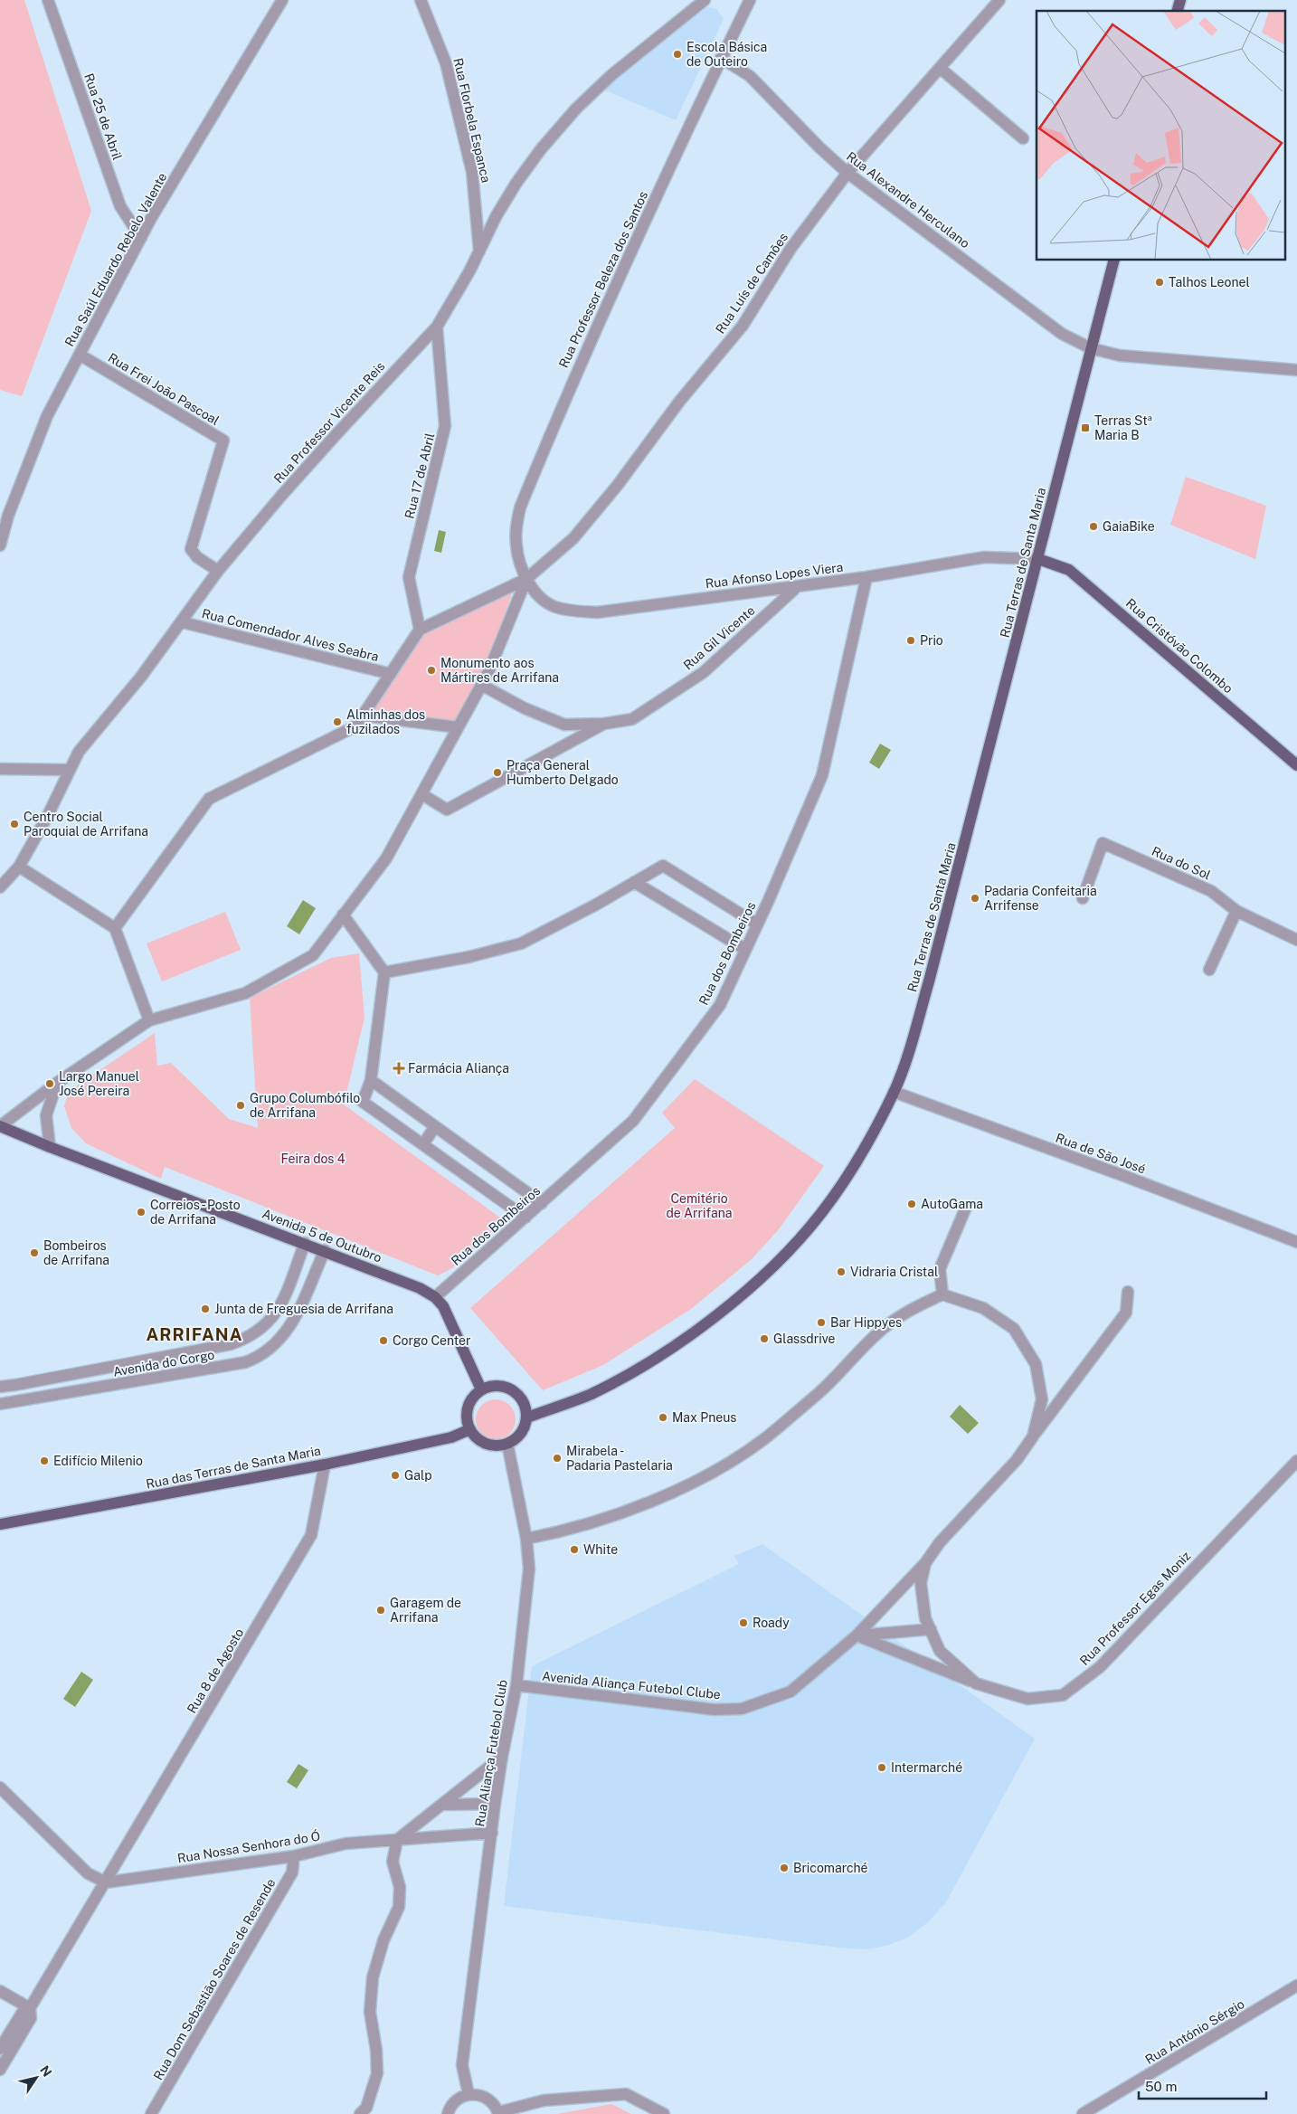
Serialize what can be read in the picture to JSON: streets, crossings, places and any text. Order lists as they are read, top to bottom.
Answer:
{
  "streets": {
    "main road": [
      "Rua Terras de Santa Maria",
      "Rua Cristóvão Colombo",
      "Avenida 5 de Outubro",
      "Rua das Terras de Santa Maria"
    ],
    "street": [
      "Rua 25 de Abril",
      "Rua Florbela Espanca",
      "Rua Alexandre Herculano",
      "Rua Saúl Eduardo Rebelo Valente",
      "Rua Professor Beleza dos Santos",
      "Rua Luís de Camões",
      "Rua Frei João Pascoal",
      "Rua Professor Vicente Reis",
      "Rua 17 de Abril",
      "Rua Afonso Lopes Viera",
      "Rua Comendador Alves Seabra",
      "Rua Gil Vicente",
      "Rua do Sol",
      "Rua dos Bombeiros",
      "Rua de São José",
      "Avenida do Corgo",
      "Rua Professor Egas Moniz",
      "Rua 8 de Agosto",
      "Avenida Aliança Futebol Clube",
      "Rua Aliança Futebol Club",
      "Rua Nossa Senhora do Ó",
      "Rua Dom Sebastião Soares de Resende",
      "Rua António Sérgio"
    ]
  },
  "crossings": [
    ["Rua 25 de Abril", "Rua Saúl Eduardo Rebelo Valente"],
    ["Rua Florbela Espanca", "Rua Professor Vicente Reis"],
    ["Rua Alexandre Herculano", "Rua Professor Beleza dos Santos"],
    ["Rua Alexandre Herculano", "Rua Luís de Camões"],
    ["Rua Alexandre Herculano", "Rua Terras de Santa Maria"],
    ["Rua Saúl Eduardo Rebelo Valente", "Rua Frei João Pascoal"],
    ["Rua Professor Beleza dos Santos", "Rua Luís de Camões"],
    ["Rua Professor Beleza dos Santos", "Rua Afonso Lopes Viera"],
    ["Rua Luís de Camões", "Rua Afonso Lopes Viera"],
    ["Rua Frei João Pascoal", "Rua Professor Vicente Reis"],
    ["Rua Professor Vicente Reis", "Rua 17 de Abril"],
    ["Rua Professor Vicente Reis", "Rua Comendador Alves Seabra"],
    ["Rua Terras de Santa Maria", "Rua Afonso Lopes Viera"],
    ["Rua Terras de Santa Maria", "Rua Cristóvão Colombo"],
    ["Rua Terras de Santa Maria", "Rua de São José"],
    ["Rua Terras de Santa Maria", "Avenida 5 de Outubro"],
    ["Rua Terras de Santa Maria", "Rua das Terras de Santa Maria"],
    ["Rua Terras de Santa Maria", "Rua Aliança Futebol Club"],
    ["Rua Afonso Lopes Viera", "Rua Gil Vicente"],
    ["Rua Afonso Lopes Viera", "Rua Cristóvão Colombo"],
    ["Rua Afonso Lopes Viera", "Rua dos Bombeiros"],
    ["Rua dos Bombeiros", "Avenida 5 de Outubro"],
    ["Avenida 5 de Outubro", "Avenida do Corgo"],
    ["Avenida 5 de Outubro", "Rua das Terras de Santa Maria"],
    ["Avenida 5 de Outubro", "Rua Aliança Futebol Club"],
    ["Rua das Terras de Santa Maria", "Rua 8 de Agosto"],
    ["Rua das Terras de Santa Maria", "Rua Aliança Futebol Club"],
    ["Rua Professor Egas Moniz", "Avenida Aliança Futebol Clube"],
    ["Rua 8 de Agosto", "Rua Nossa Senhora do Ó"],
    ["Avenida Aliança Futebol Clube", "Rua Aliança Futebol Club"],
    ["Rua Aliança Futebol Club", "Rua Nossa Senhora do Ó"],
    ["Rua Nossa Senhora do Ó", "Rua Dom Sebastião Soares de Resende"]
  ],
  "districts": ["ARRIFANA"],
  "parks": ["Feira dos 4", "Cemitério de Arrifana"],
  "places": {
    "other": [
      "Escola Básica de Outeiro",
      "Talhos Leonel",
      "GaiaBike",
      "Prio",
      "Monumento aos Mártires de Arrifana",
      "Alminhas dos fuzilados",
      "Praça General Humberto Delgado",
      "Centro Social Paroquial de Arrifana",
      "Padaria Confeitaria Arrifense",
      "Largo Manuel José Pereira",
      "Grupo Columbófilo de Arrifana",
      "AutoGama",
      "Correios - Posto de Arrifana",
      "Bombeiros de Arrifana",
      "Vidraria Cristal",
      "Junta de Freguesia de Arrifana",
      "Bar Hippyes",
      "Glassdrive",
      "Corgo Center",
      "Max Pneus",
      "Mirabela - Padaria Pastelaria",
      "Edifício Milenio",
      "Galp",
      "White",
      "Garagem de Arrifana",
      "Roady",
      "Intermarché",
      "Bricomarché"
    ],
    "transit": ["Terras Stª Maria B"],
    "health": ["Farmácia Aliança"]
  },
  "scale_bar": "50 m",
  "north": "top right"
}
